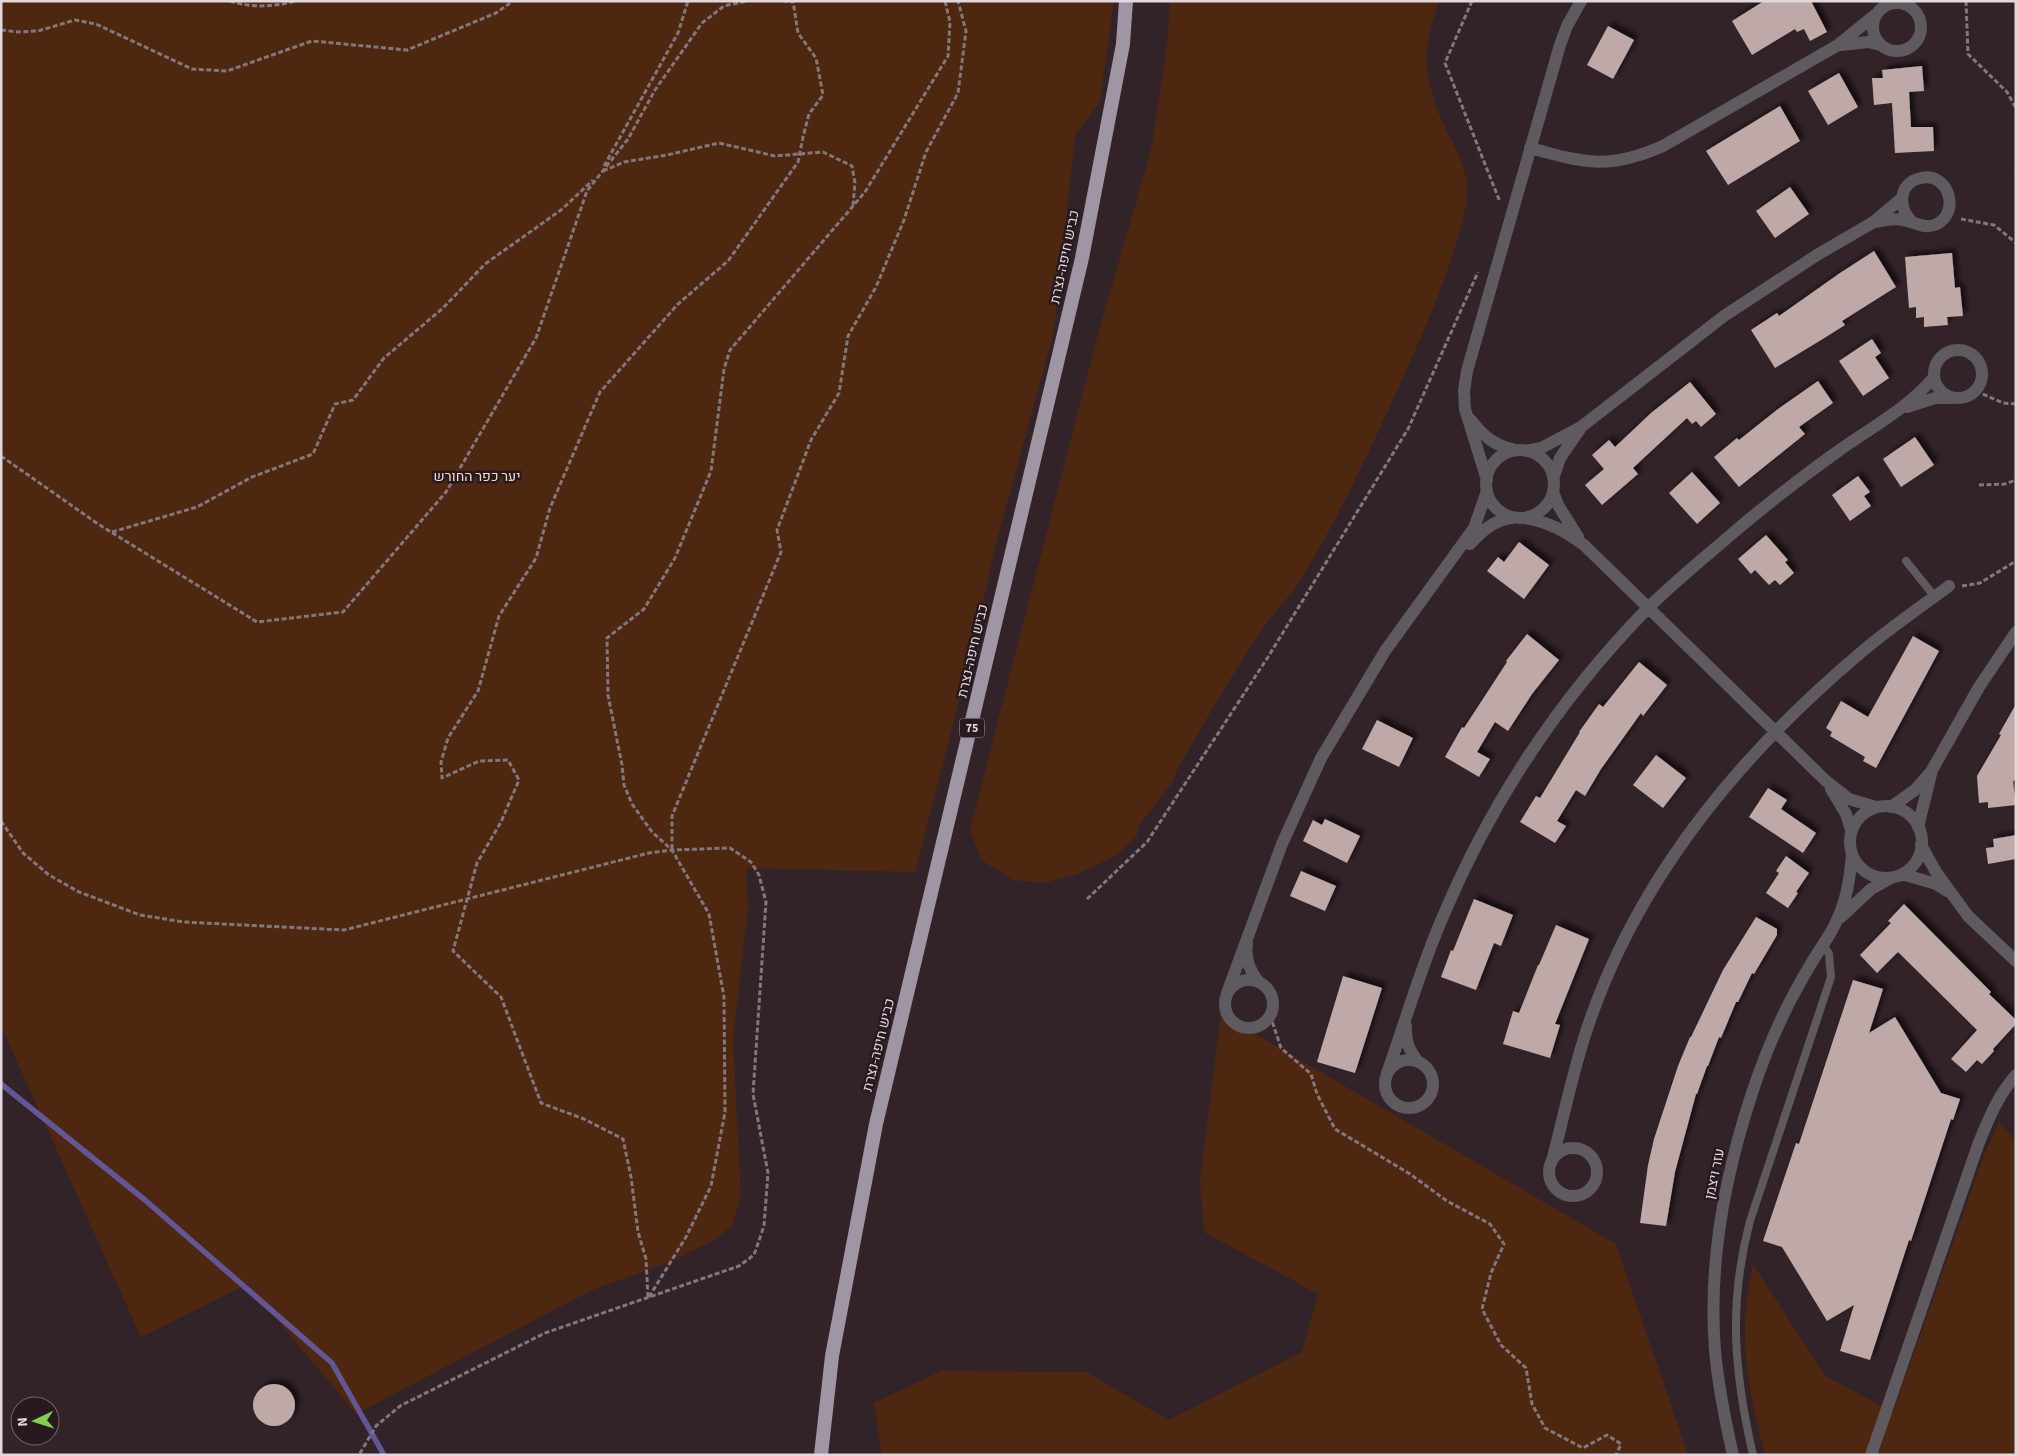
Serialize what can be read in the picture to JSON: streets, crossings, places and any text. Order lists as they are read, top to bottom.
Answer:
{
  "streets": {
    "highway": ["כביש חיפה-נצרת", "75"],
    "street": ["עזר ויצמן"]
  },
  "parks": ["יער כפר החורש"],
  "north": "left"
}
